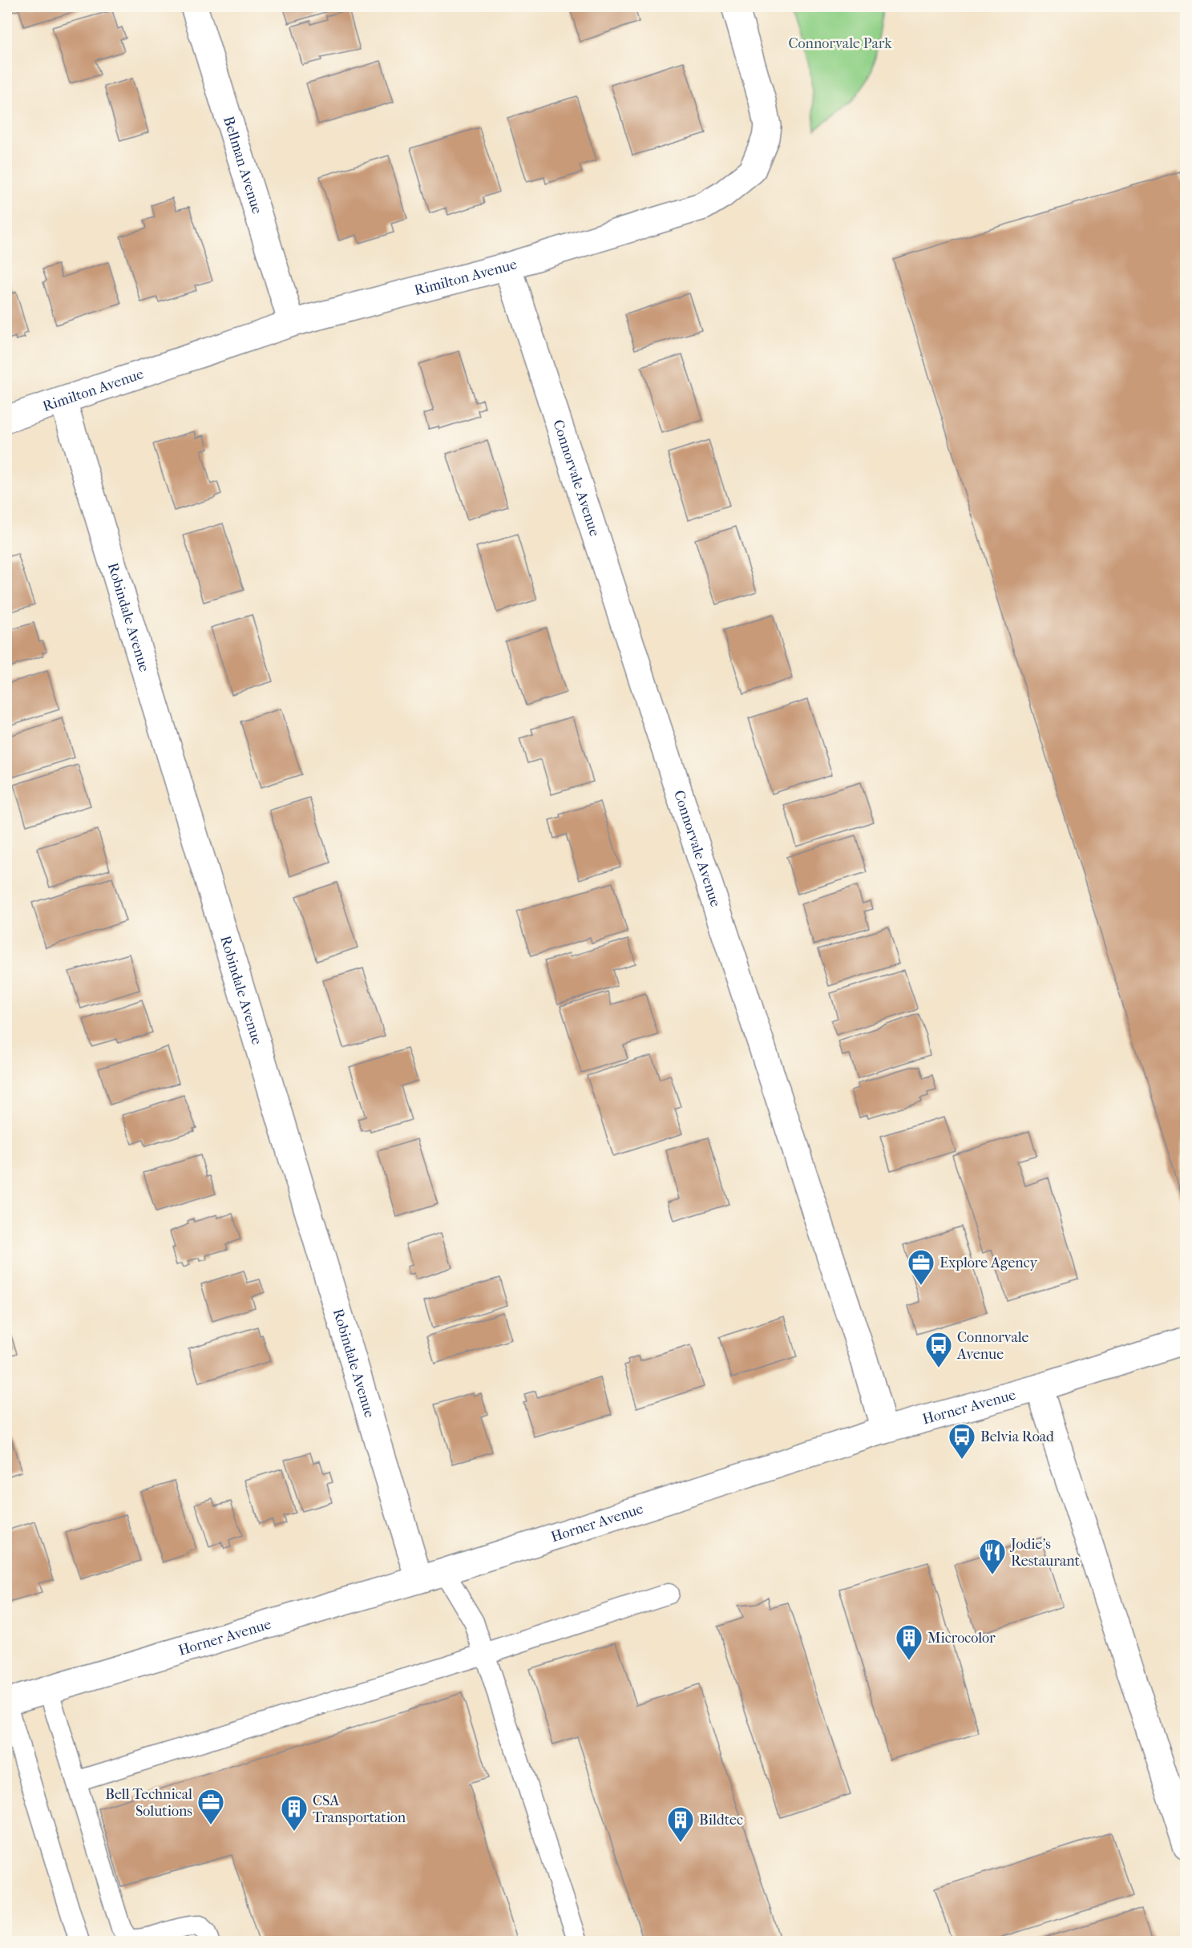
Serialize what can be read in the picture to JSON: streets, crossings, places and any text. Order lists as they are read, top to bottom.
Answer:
{
  "streets": {
    "street": [
      "Bellman Avenue",
      "Rimilton Avenue",
      "Connorvale Avenue",
      "Robindale Avenue",
      "Horner Avenue"
    ]
  },
  "crossings": [
    ["Bellman Avenue", "Rimilton Avenue"],
    ["Rimilton Avenue", "Connorvale Avenue"],
    ["Rimilton Avenue", "Robindale Avenue"],
    ["Connorvale Avenue", "Horner Avenue"],
    ["Robindale Avenue", "Horner Avenue"]
  ],
  "parks": ["Connorvale Park"],
  "places": {
    "office": ["Explore Agency", "Bell Technical Solutions"],
    "bus stop": ["Connorvale Avenue", "Belvia Road"],
    "restaurant": ["Jodie's Restaurant"],
    "building": ["Microcolor", "CSA Transportation", "Bildtec"]
  }
}
